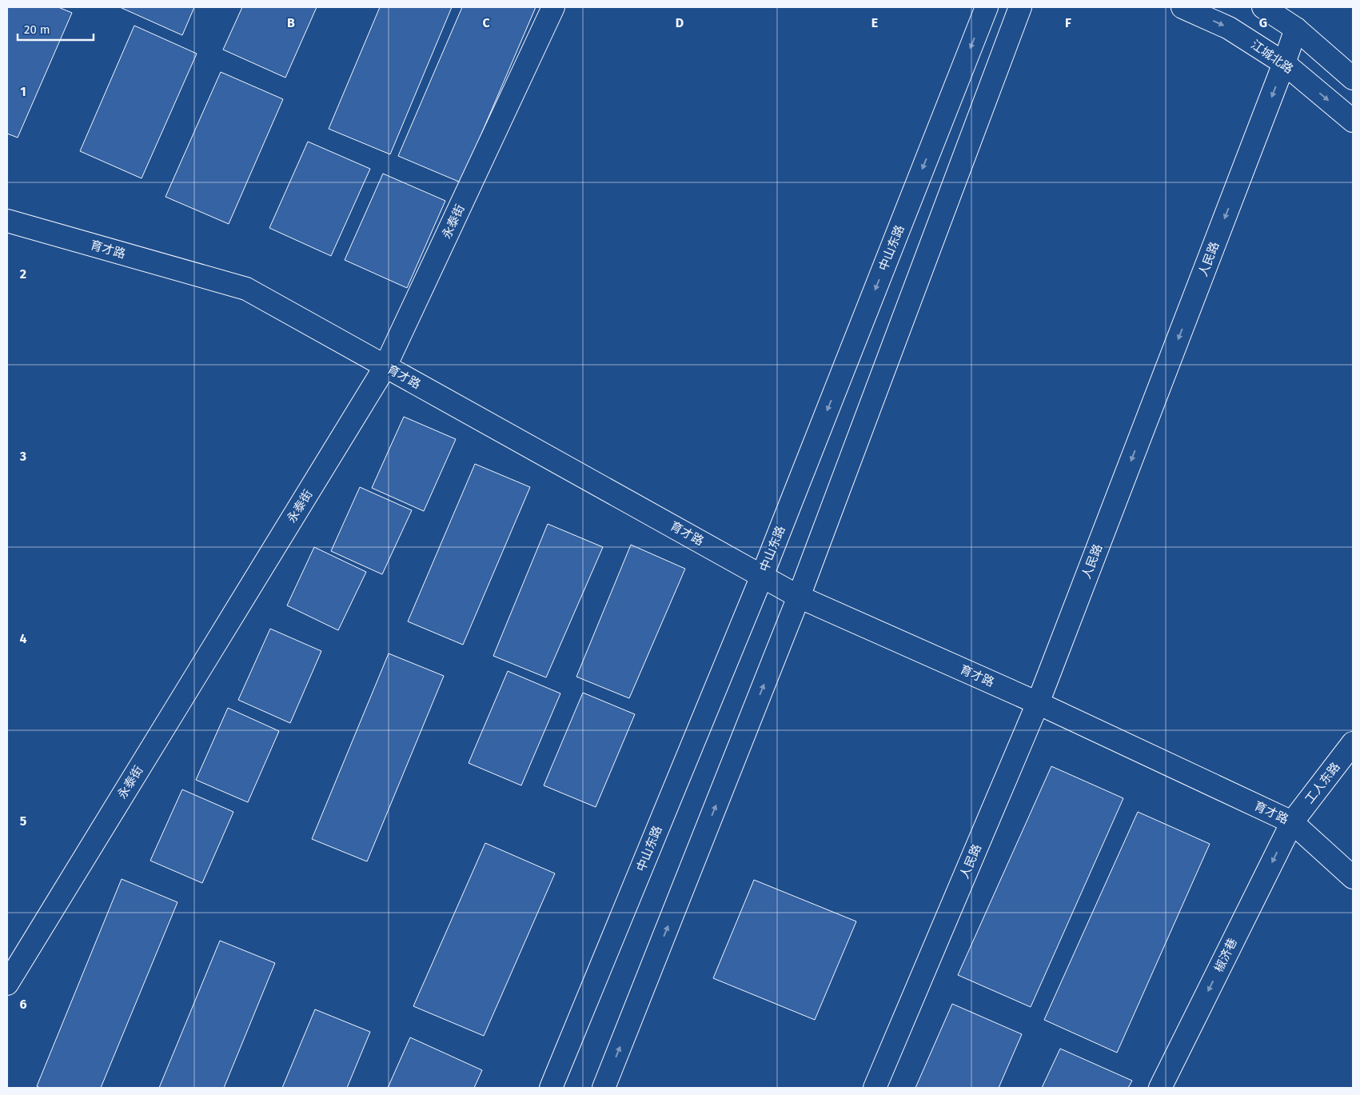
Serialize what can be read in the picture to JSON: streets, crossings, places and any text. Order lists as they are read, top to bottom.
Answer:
{
  "streets": {
    "street": [
      "江城北路",
      "永泰街",
      "中山东路",
      "育才路",
      "人民路",
      "工人东路",
      "椒济巷"
    ]
  },
  "crossings": [
    ["江城北路", "人民路"],
    ["永泰街", "育才路"],
    ["中山东路", "育才路"],
    ["育才路", "人民路"],
    ["育才路", "工人东路"],
    ["育才路", "椒济巷"],
    ["工人东路", "椒济巷"]
  ],
  "one_way": ["人民路", "椒济巷"],
  "scale_bar": "20 m",
  "grid": {
    "columns": [
      "B",
      "C",
      "D",
      "E",
      "F",
      "G"
    ],
    "rows": [
      "1",
      "2",
      "3",
      "4",
      "5",
      "6"
    ]
  }
}
